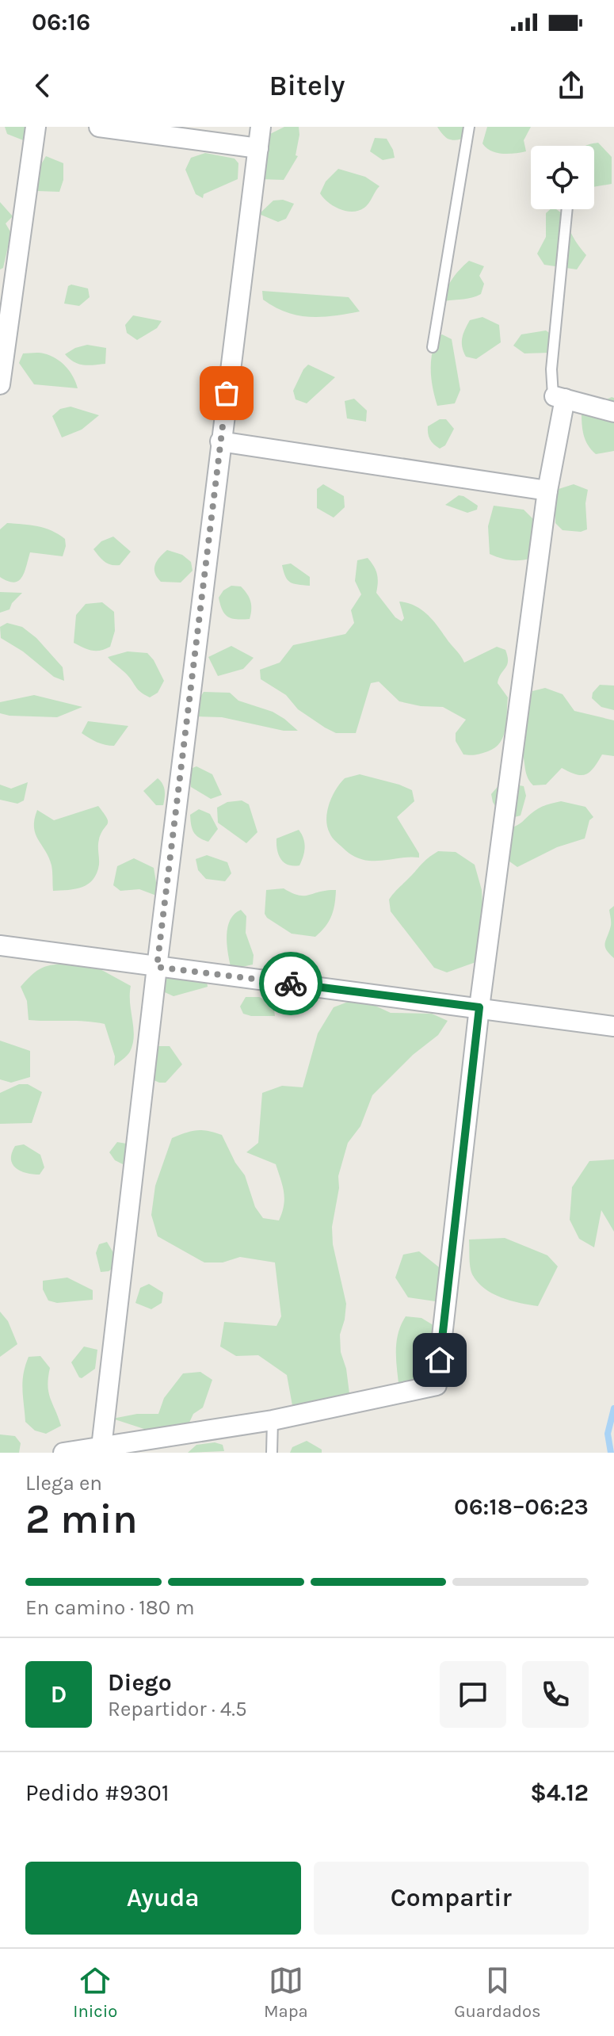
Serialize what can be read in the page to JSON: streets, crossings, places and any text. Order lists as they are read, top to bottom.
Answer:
{
  "page": {
    "status": "06:16",
    "header": "Bitely",
    "heading": ["2 min", "Llega en", "06:18–06:23"],
    "panel": [
      "Diego",
      "Repartidor · 4.5",
      "Pedido #9301",
      "$4.12"
    ],
    "bar": "En camino · 180 m",
    "round": "D",
    "buttons": ["Ayuda", "Compartir"],
    "tabs": ["Inicio", "Mapa", "Guardados"]
  }
}
